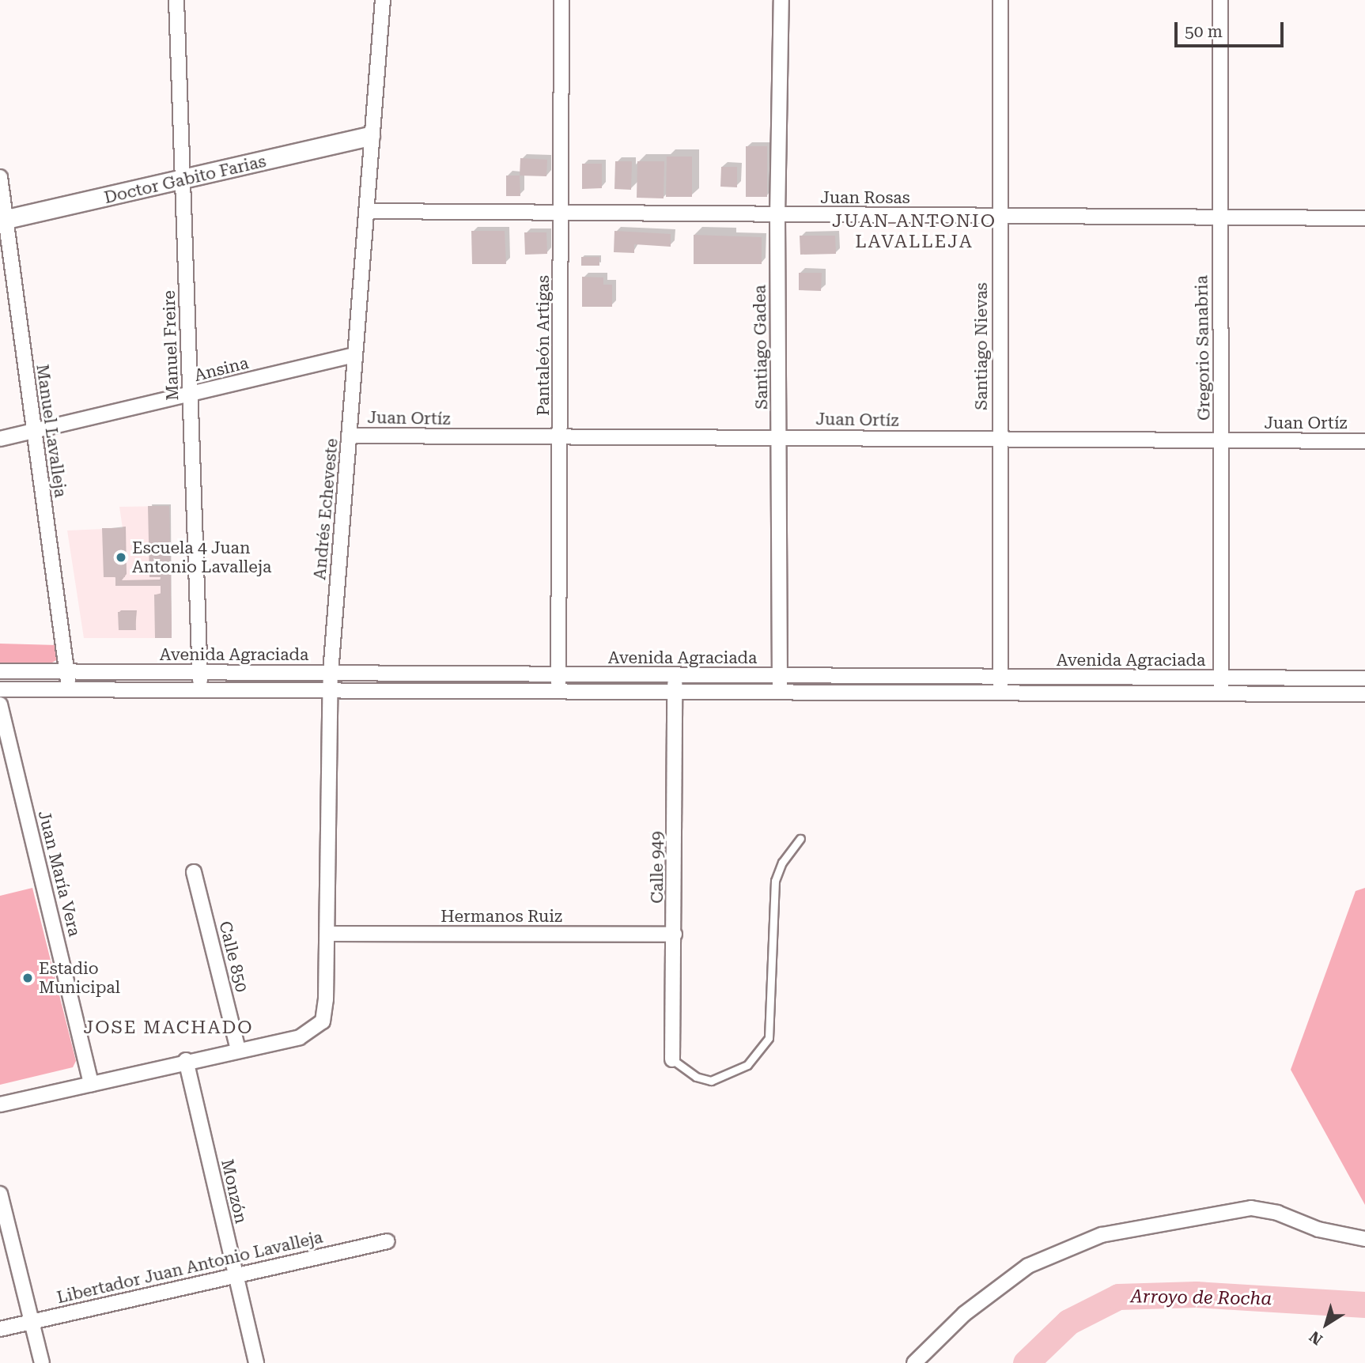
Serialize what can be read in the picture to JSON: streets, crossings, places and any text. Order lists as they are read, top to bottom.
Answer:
{
  "streets": {
    "street": [
      "Doctor Gabito Farias",
      "Juan Rosas",
      "Manuel Freire",
      "Pantaleón Artigas",
      "Santiago Nievas",
      "Santiago Gadea",
      "Gregorio Sanabria",
      "Ansina",
      "Juan Ortíz",
      "Manuel Lavalleja",
      "Andrés Echeveste",
      "Avenida Agraciada",
      "Calle 949",
      "Juan María Vera",
      "Hermanos Ruiz",
      "Calle 850",
      "Monzón",
      "Libertador Juan Antonio Lavalleja"
    ]
  },
  "crossings": [
    ["Doctor Gabito Farias", "Manuel Freire"],
    ["Doctor Gabito Farias", "Manuel Lavalleja"],
    ["Doctor Gabito Farias", "Andrés Echeveste"],
    ["Juan Rosas", "Pantaleón Artigas"],
    ["Juan Rosas", "Santiago Nievas"],
    ["Juan Rosas", "Santiago Gadea"],
    ["Juan Rosas", "Gregorio Sanabria"],
    ["Juan Rosas", "Andrés Echeveste"],
    ["Manuel Freire", "Ansina"],
    ["Manuel Freire", "Avenida Agraciada"],
    ["Pantaleón Artigas", "Juan Ortíz"],
    ["Pantaleón Artigas", "Avenida Agraciada"],
    ["Santiago Nievas", "Juan Ortíz"],
    ["Santiago Nievas", "Avenida Agraciada"],
    ["Santiago Gadea", "Juan Ortíz"],
    ["Santiago Gadea", "Avenida Agraciada"],
    ["Gregorio Sanabria", "Juan Ortíz"],
    ["Gregorio Sanabria", "Avenida Agraciada"],
    ["Ansina", "Manuel Lavalleja"],
    ["Ansina", "Andrés Echeveste"],
    ["Juan Ortíz", "Andrés Echeveste"],
    ["Manuel Lavalleja", "Avenida Agraciada"],
    ["Andrés Echeveste", "Avenida Agraciada"],
    ["Andrés Echeveste", "Hermanos Ruiz"],
    ["Andrés Echeveste", "Calle 850"],
    ["Avenida Agraciada", "Calle 949"],
    ["Calle 949", "Hermanos Ruiz"],
    ["Monzón", "Libertador Juan Antonio Lavalleja"]
  ],
  "districts": ["JUAN ANTONIO LAVALLEJA", "JOSE MACHADO"],
  "water": ["Arroyo de Rocha"],
  "places": ["Escuela 4 Juan Antonio Lavalleja", "Estadio Municipal"],
  "scale_bar": "50 m",
  "north": "bottom left"
}
